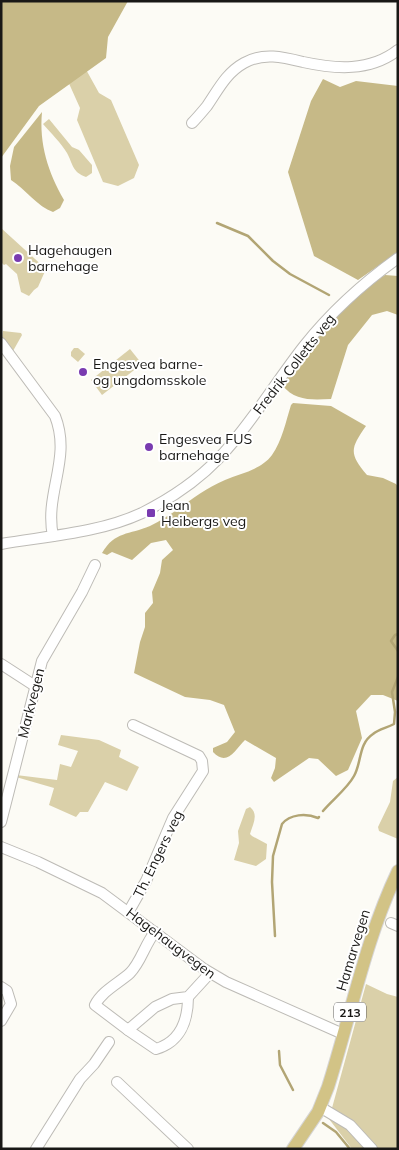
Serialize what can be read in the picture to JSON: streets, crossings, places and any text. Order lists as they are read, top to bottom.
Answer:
{
  "streets": {
    "main road": ["Hamarvegen", "213"],
    "street": [
      "Fredrik Colletts veg",
      "Markvegen",
      "Th. Engers veg",
      "Hagehaugvegen"
    ]
  },
  "crossings": [
    ["Th. Engers veg", "Hagehaugvegen"],
    ["Hagehaugvegen", "Hamarvegen"]
  ],
  "places": {
    "other": ["Hagehaugen barnehage", "Engesvea barne- og ungdomsskole", "Engesvea FUS barnehage"],
    "transit": ["Jean Heibergs veg"]
  }
}
